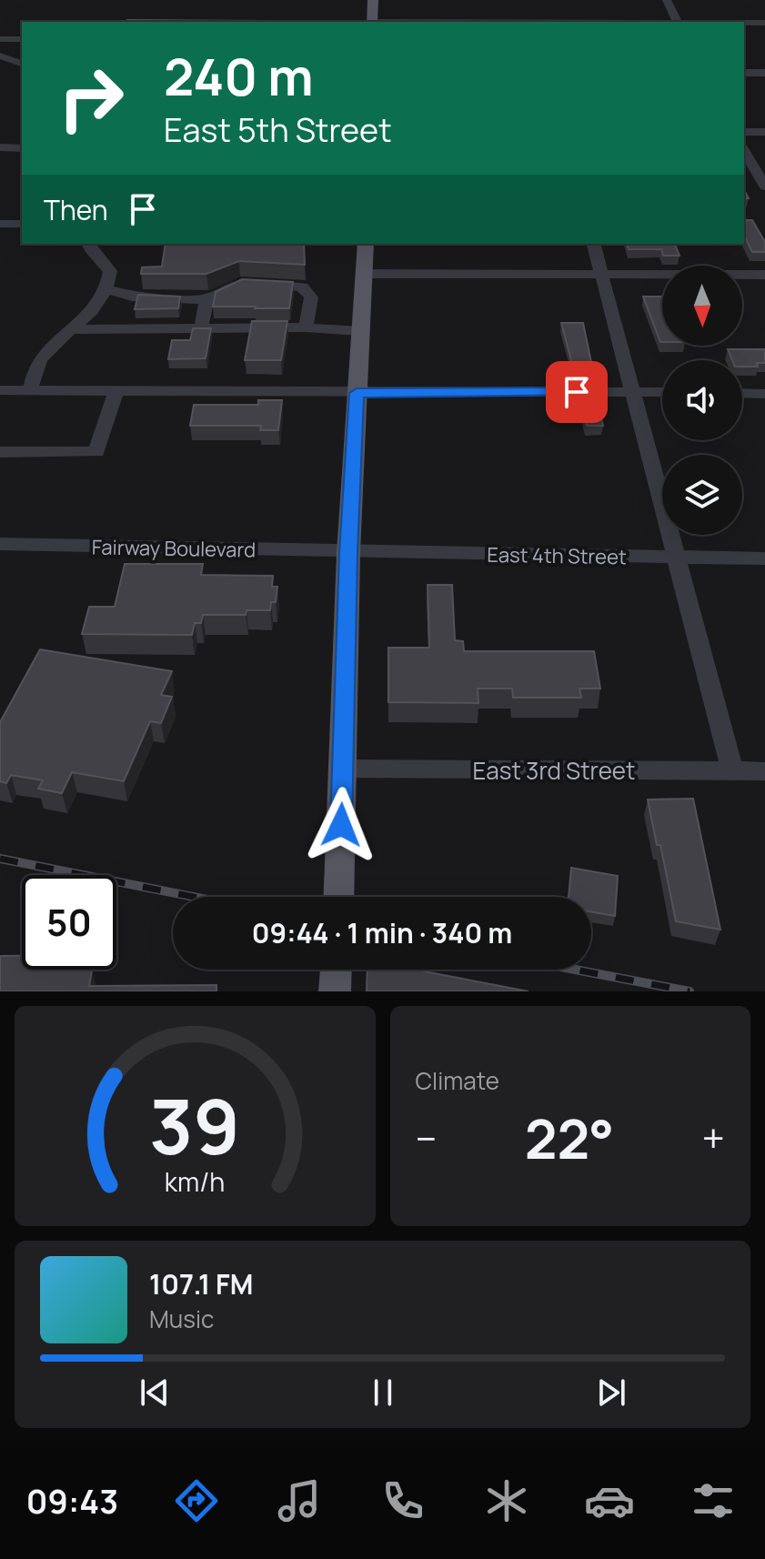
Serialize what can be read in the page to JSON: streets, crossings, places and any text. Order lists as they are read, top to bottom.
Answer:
{
  "streets": {
    "street": ["Fairway Boulevard", "East 4th Street", "East 3rd Street"]
  },
  "crossings": [
    ["Fairway Boulevard", "East 4th Street"]
  ],
  "north": "bottom",
  "page": {
    "turn": ["240 m", "East 5th Street"],
    "then": "Then",
    "limit": "50",
    "trip": "09:44 · 1 min · 340 m",
    "tile": "Climate",
    "heat": ["−", "22°", "+"],
    "song": ["107.1 FM", "Music"],
    "tabs": "09:43",
    "gauge": ["39", "km/h"]
  }
}
